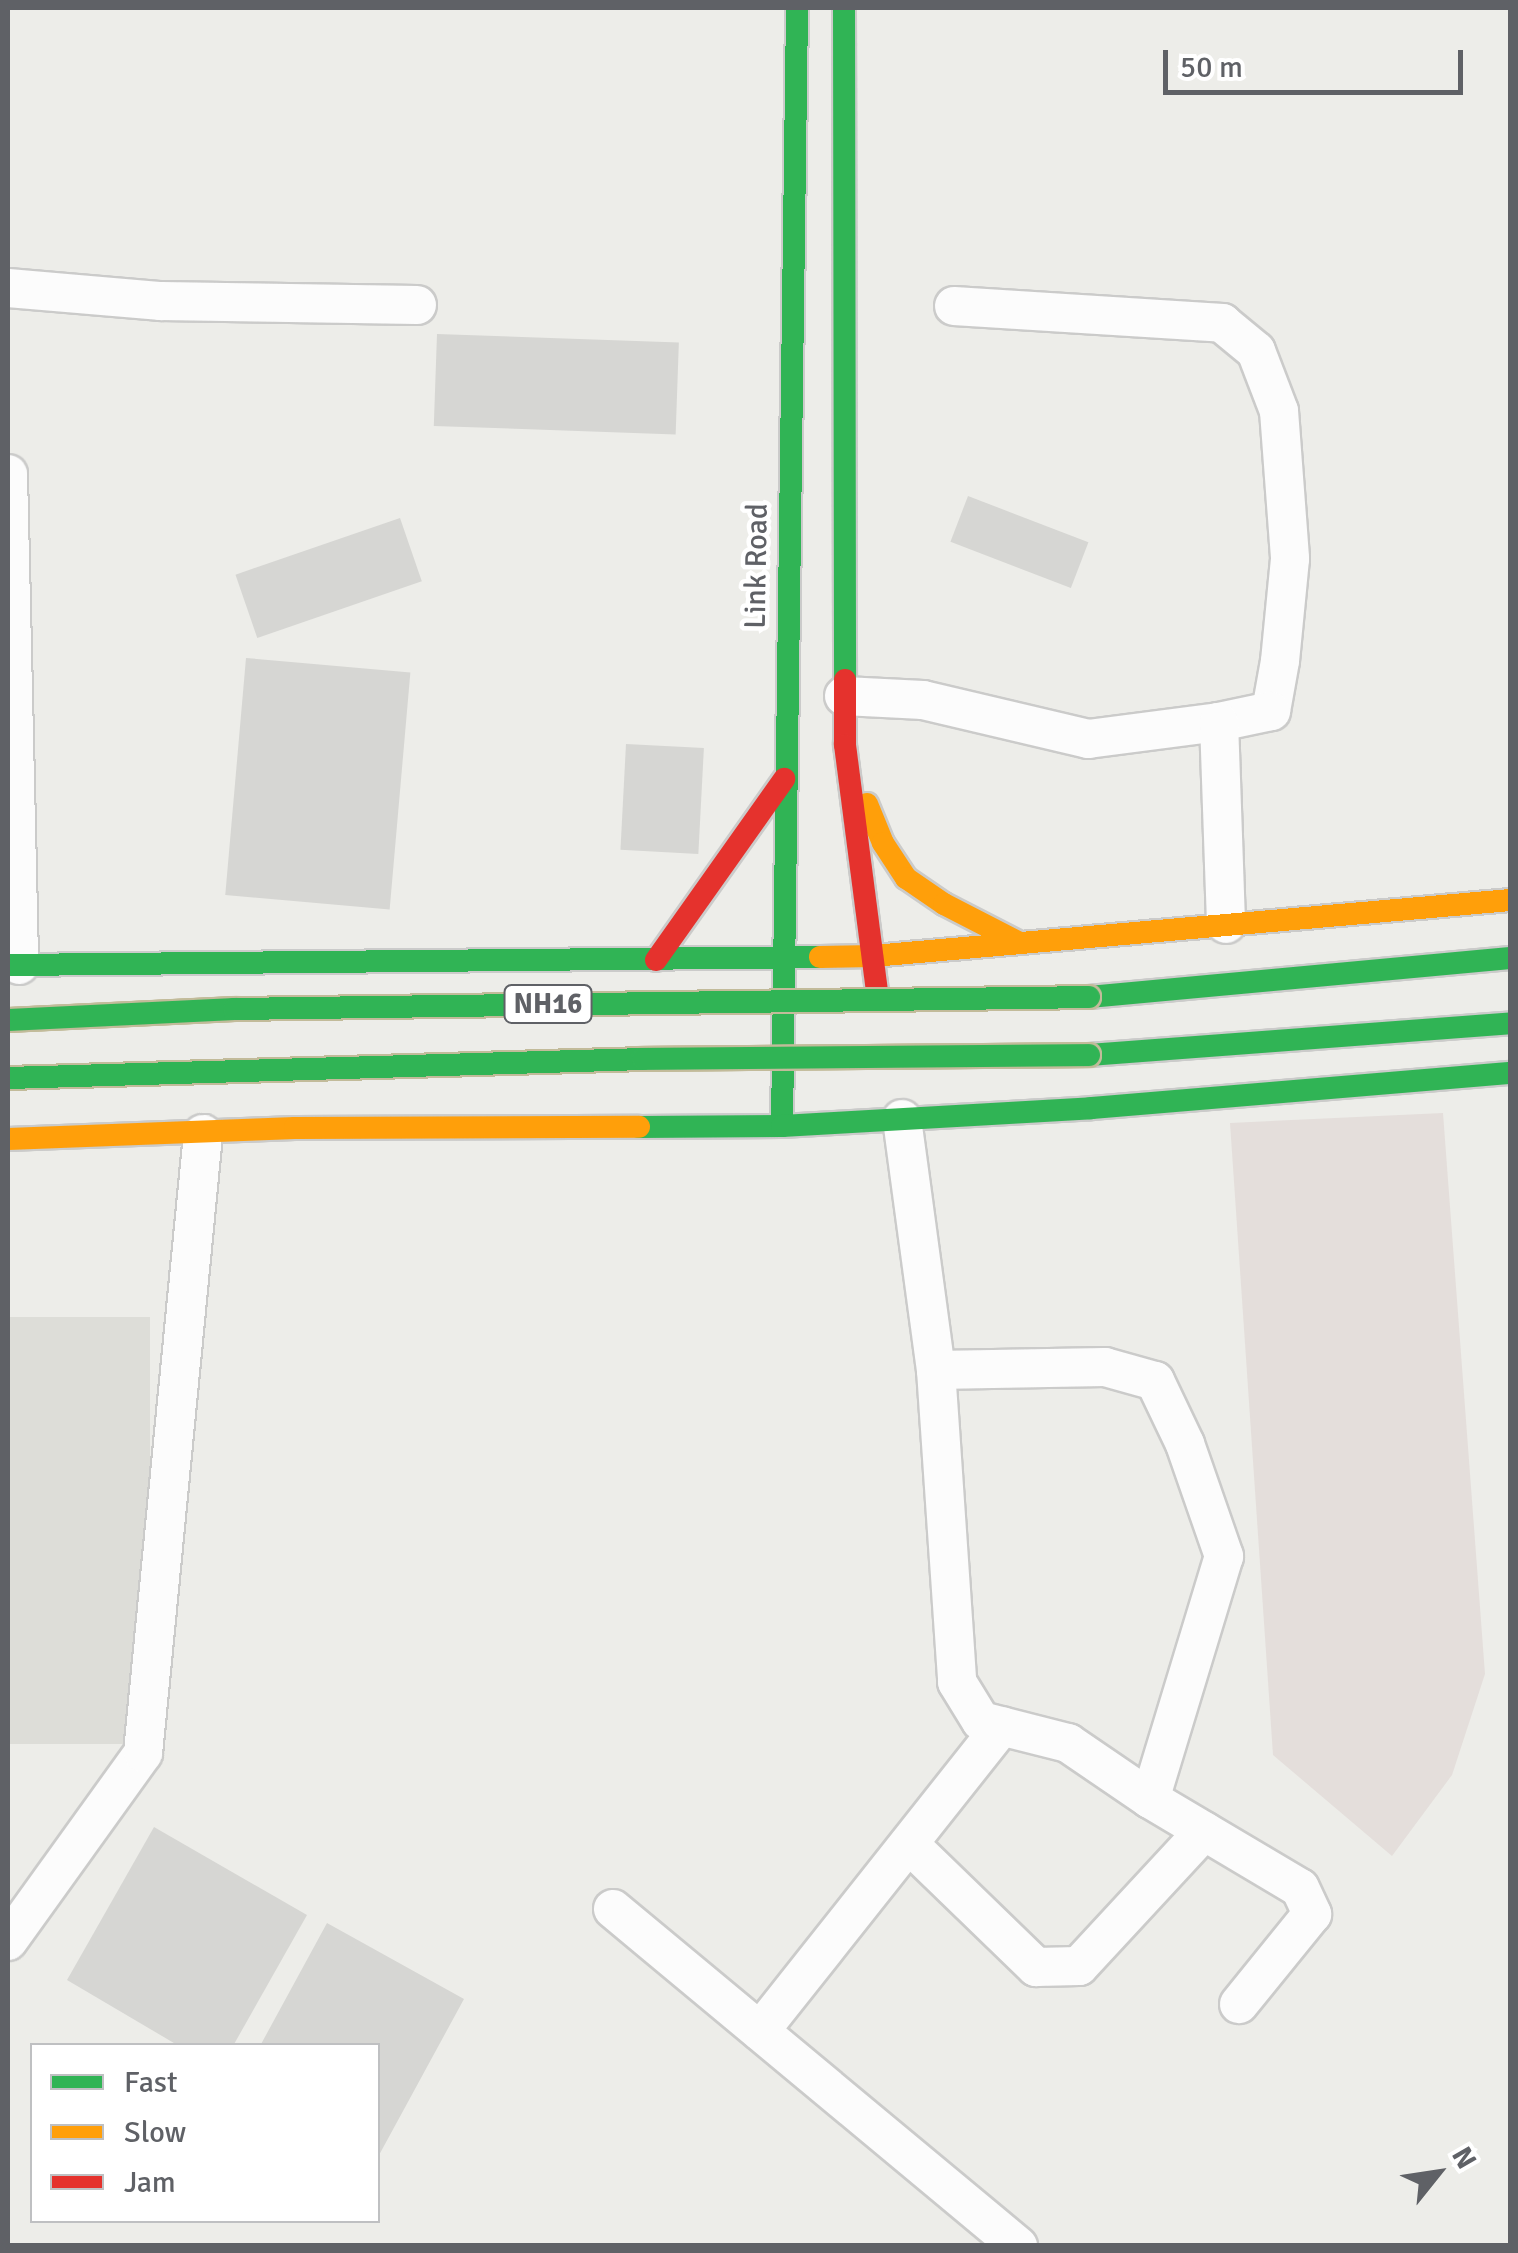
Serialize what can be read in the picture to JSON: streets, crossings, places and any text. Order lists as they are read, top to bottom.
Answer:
{
  "streets": {
    "main road": ["Link Road", "NH16"]
  },
  "legend": ["Fast", "Slow", "Jam"],
  "scale_bar": "50 m",
  "north": "top right"
}
